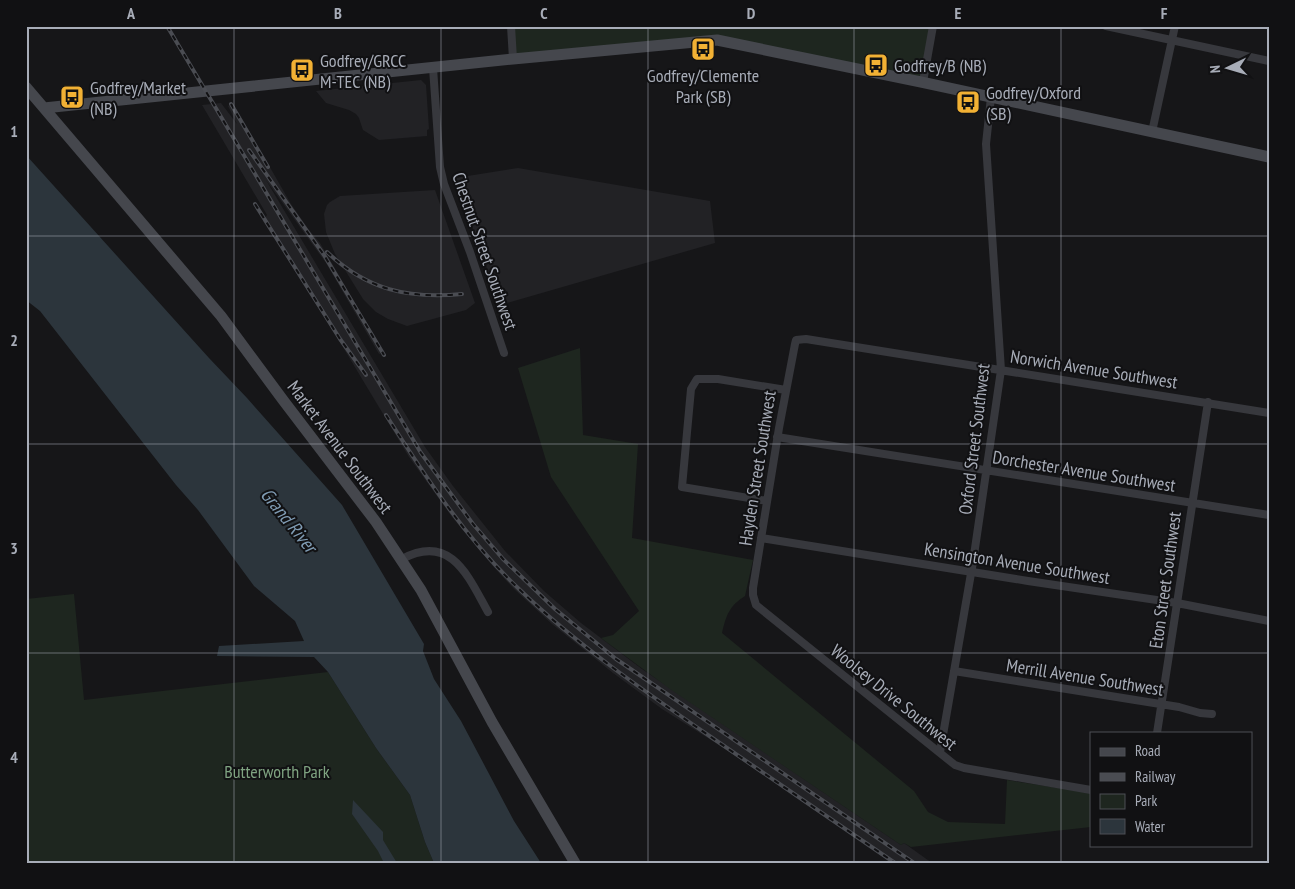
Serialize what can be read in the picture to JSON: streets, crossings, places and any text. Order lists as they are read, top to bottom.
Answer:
{
  "streets": {
    "main road": ["Market Avenue Southwest"],
    "street": [
      "Chestnut Street Southwest",
      "Norwich Avenue Southwest",
      "Oxford Street Southwest",
      "Hayden Street Southwest",
      "Dorchester Avenue Southwest",
      "Kensington Avenue Southwest",
      "Eton Street Southwest",
      "Merrill Avenue Southwest",
      "Woolsey Drive Southwest"
    ]
  },
  "crossings": [
    ["Norwich Avenue Southwest", "Oxford Street Southwest"],
    ["Norwich Avenue Southwest", "Hayden Street Southwest"],
    ["Norwich Avenue Southwest", "Eton Street Southwest"],
    ["Oxford Street Southwest", "Dorchester Avenue Southwest"],
    ["Oxford Street Southwest", "Kensington Avenue Southwest"],
    ["Oxford Street Southwest", "Merrill Avenue Southwest"],
    ["Oxford Street Southwest", "Woolsey Drive Southwest"],
    ["Hayden Street Southwest", "Dorchester Avenue Southwest"],
    ["Hayden Street Southwest", "Kensington Avenue Southwest"],
    ["Hayden Street Southwest", "Woolsey Drive Southwest"],
    ["Dorchester Avenue Southwest", "Eton Street Southwest"],
    ["Kensington Avenue Southwest", "Eton Street Southwest"],
    ["Eton Street Southwest", "Merrill Avenue Southwest"]
  ],
  "water": ["Grand River"],
  "parks": ["Butterworth Park"],
  "places": {
    "bus stop": [
      "Godfrey/Clemente Park (SB)",
      "Godfrey/B (NB)",
      "Godfrey/GRCC M-TEC (NB)",
      "Godfrey/Market (NB)",
      "Godfrey/Oxford (SB)"
    ]
  },
  "legend": [
    "Road",
    "Railway",
    "Park",
    "Water"
  ],
  "north": "left",
  "grid": {
    "columns": [
      "A",
      "B",
      "C",
      "D",
      "E",
      "F"
    ],
    "rows": [
      "1",
      "2",
      "3",
      "4"
    ]
  }
}
